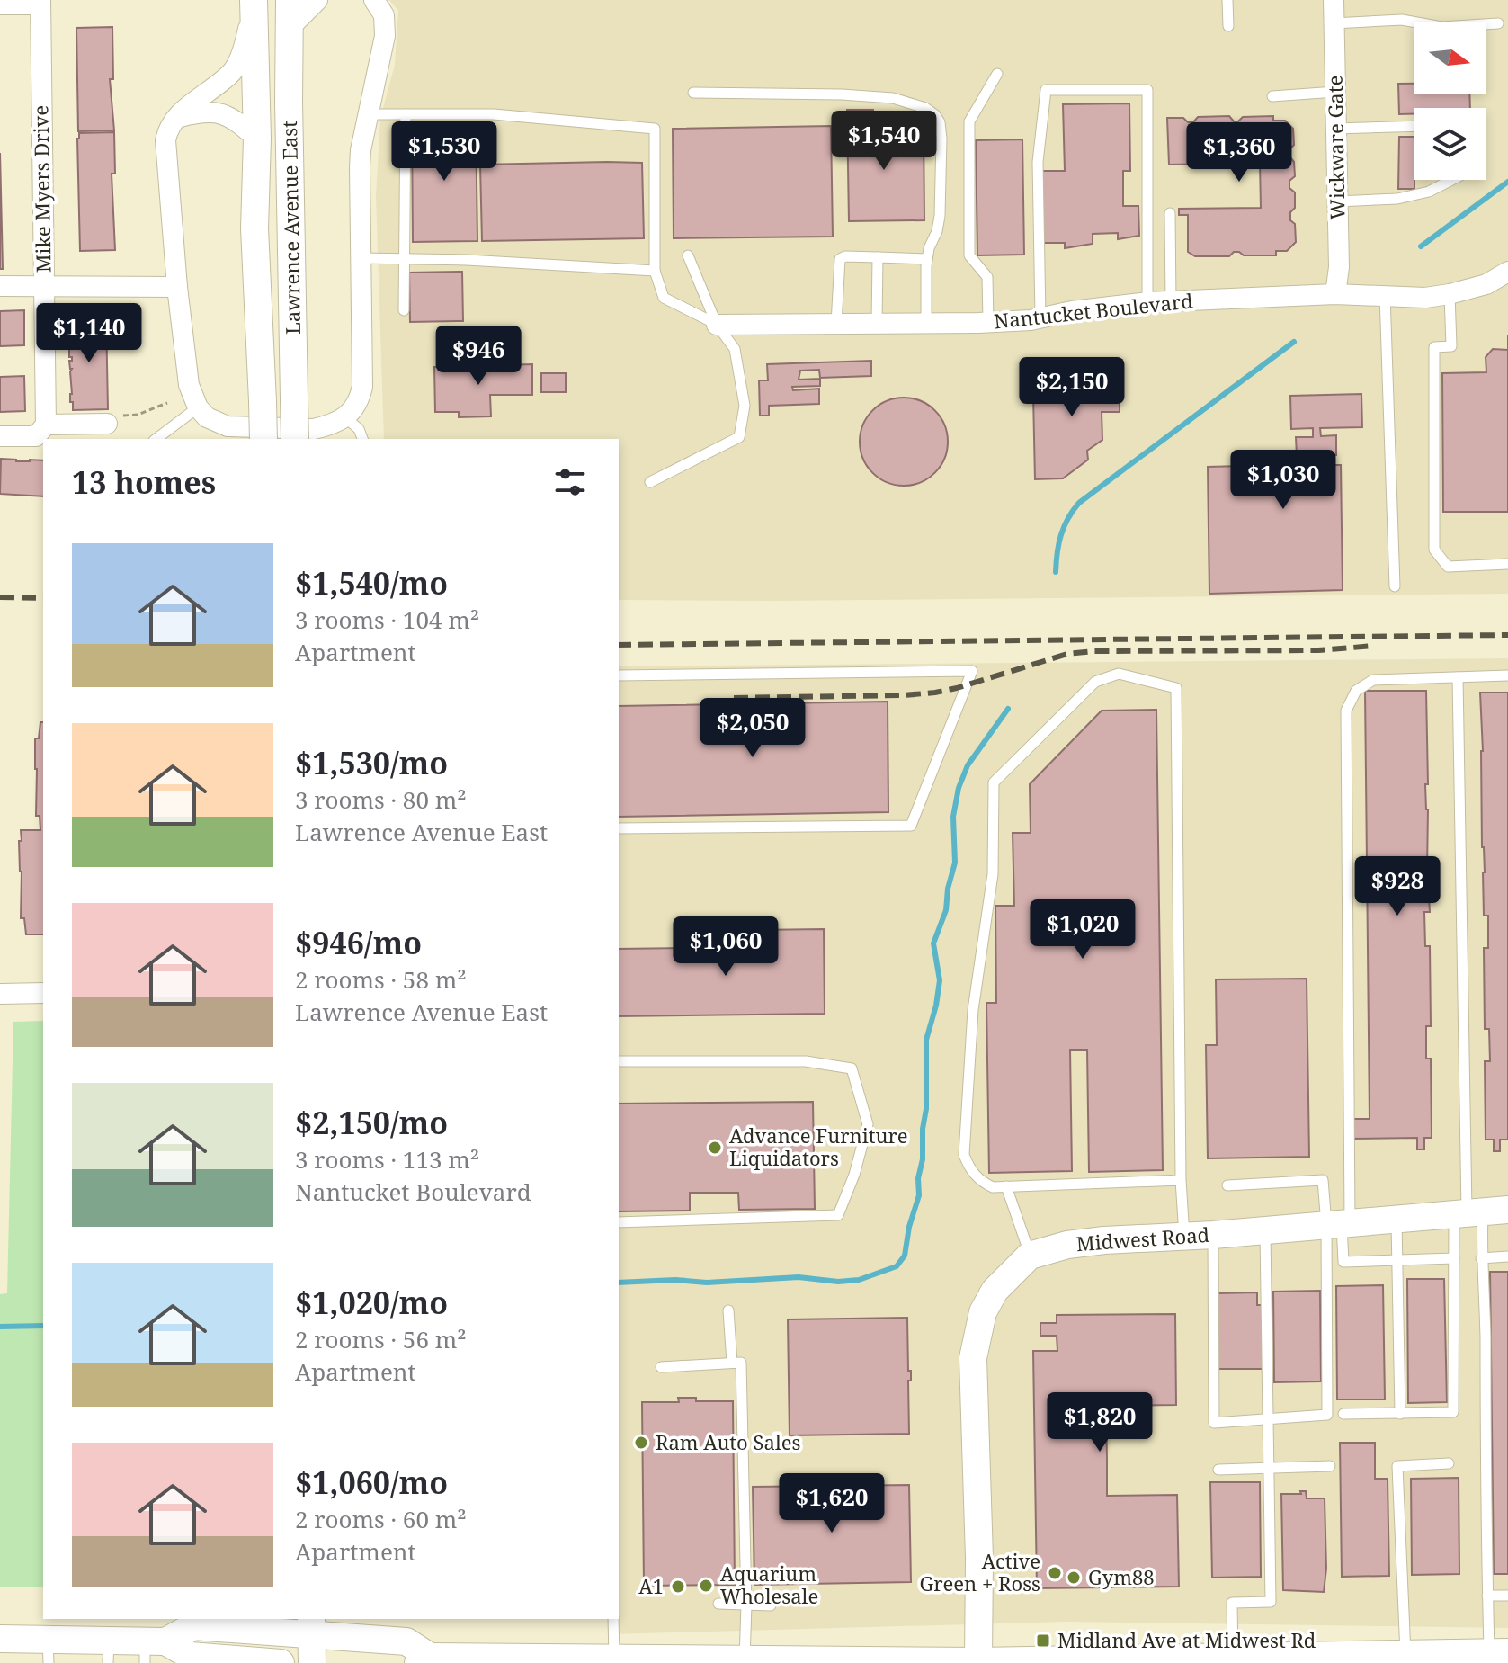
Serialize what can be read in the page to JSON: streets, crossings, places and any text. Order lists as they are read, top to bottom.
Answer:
{
  "streets": {
    "main road": ["Lawrence Avenue East", "Midwest Road"],
    "street": ["Wickware Gate", "Mike Myers Drive", "Nantucket Boulevard"]
  },
  "crossings": [
    ["Wickware Gate", "Nantucket Boulevard"]
  ],
  "places": {
    "other": [
      "Advance Furniture Liquidators",
      "Ram Auto Sales",
      "Active Green + Ross",
      "Gym88",
      "Aquarium Wholesale",
      "A1"
    ],
    "transit": ["Midland Ave at Midwest Rd"]
  },
  "north": "right",
  "page": {
    "price": [
      "$1,540",
      "$1,530",
      "$1,360",
      "$1,140",
      "$946",
      "$2,150",
      "$1,030",
      "$2,050",
      "$928",
      "$1,020",
      "$1,060",
      "$1,820",
      "$1,620"
    ],
    "heading": "13 homes",
    "list": [
      {
        "name": "$1,540/mo",
        "note": "3 rooms · 104 m² · Apartment"
      },
      {
        "name": "$1,530/mo",
        "note": "3 rooms · 80 m² · Lawrence Avenue East"
      },
      {
        "name": "$946/mo",
        "note": "2 rooms · 58 m² · Lawrence Avenue East"
      },
      {
        "name": "$2,150/mo",
        "note": "3 rooms · 113 m² · Nantucket Boulevard"
      },
      {
        "name": "$1,020/mo",
        "note": "2 rooms · 56 m² · Apartment"
      },
      {
        "name": "$1,060/mo",
        "note": "2 rooms · 60 m² · Apartment"
      }
    ]
  }
}
